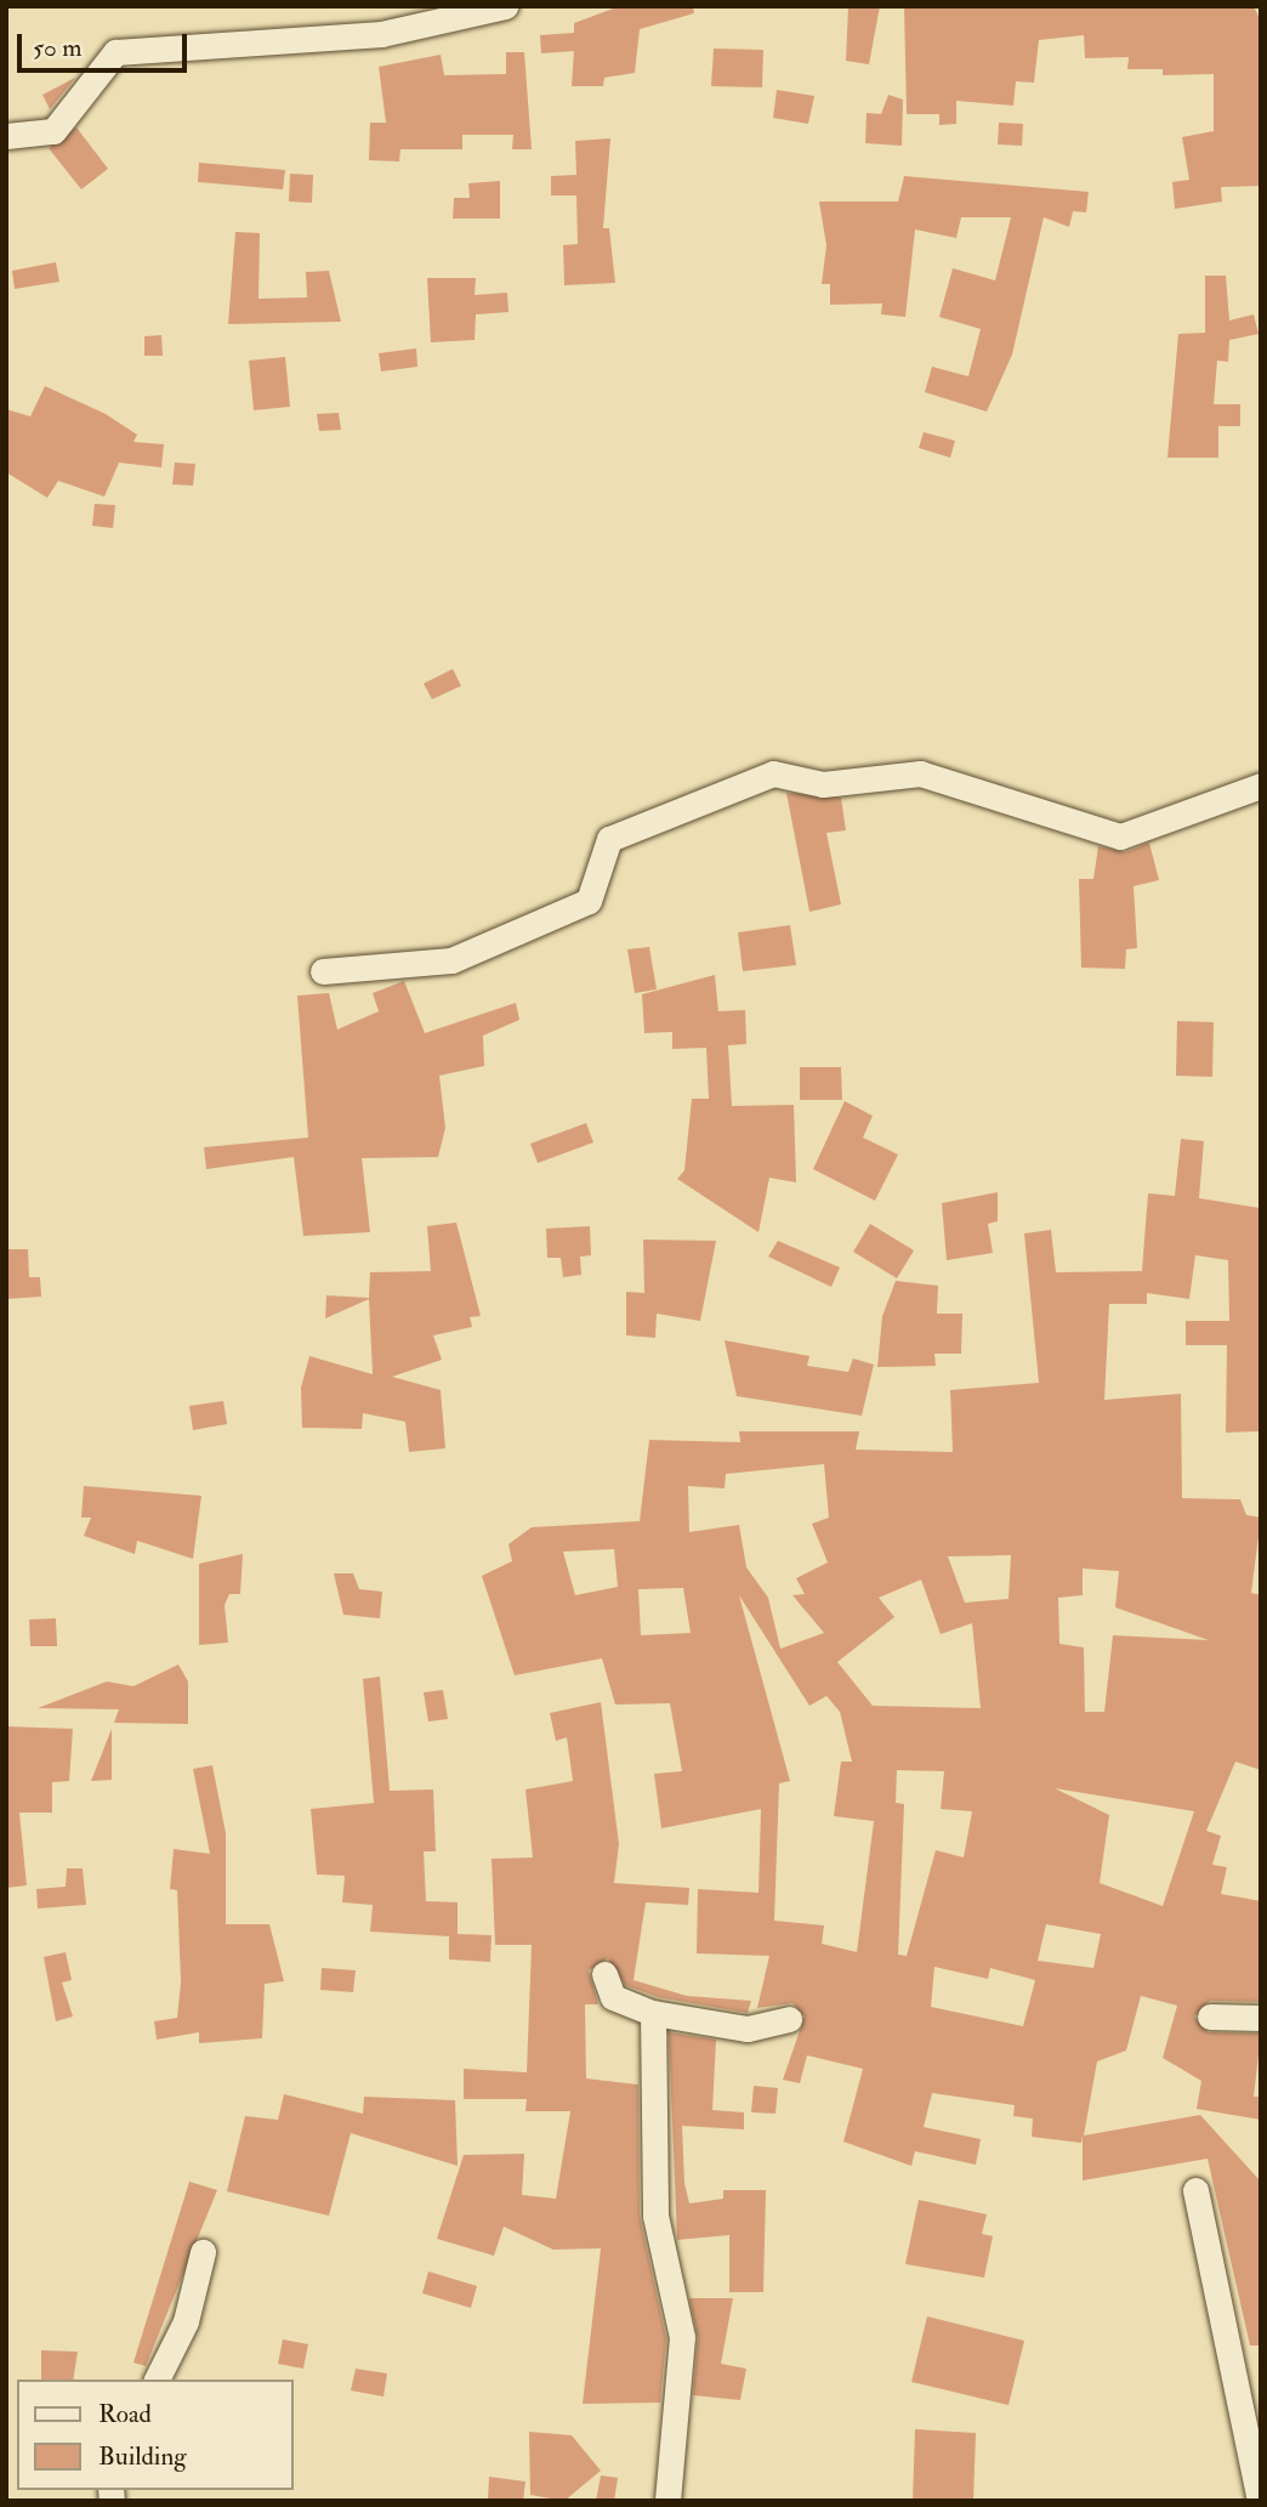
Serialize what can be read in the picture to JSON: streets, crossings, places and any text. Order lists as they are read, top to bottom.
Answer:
{
  "legend": ["Road", "Building"],
  "scale_bar": "50 m"
}
